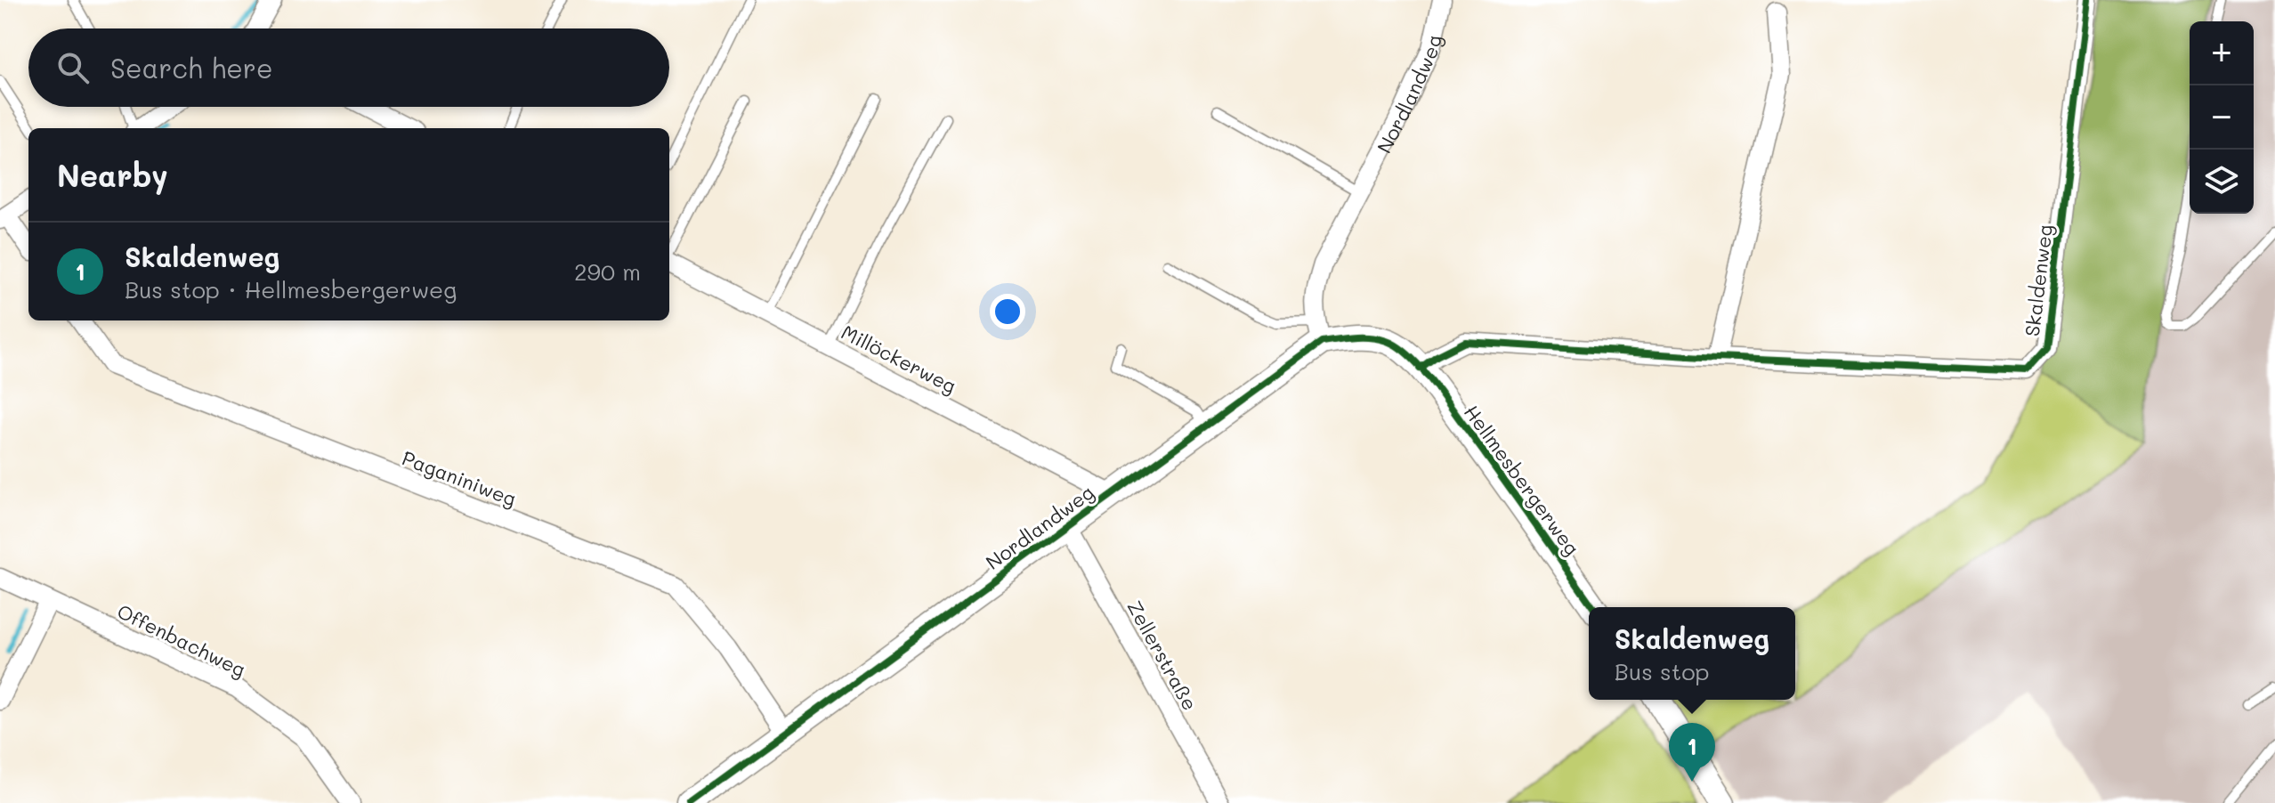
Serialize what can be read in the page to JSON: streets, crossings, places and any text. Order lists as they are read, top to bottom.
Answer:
{
  "streets": {
    "street": [
      "Nordlandweg",
      "Skaldenweg",
      "Millöckerweg",
      "Paganiniweg",
      "Hellmesbergerweg",
      "Offenbachweg",
      "Zellerstraße"
    ]
  },
  "crossings": [
    ["Nordlandweg", "Skaldenweg"],
    ["Nordlandweg", "Millöckerweg"],
    ["Nordlandweg", "Paganiniweg"],
    ["Nordlandweg", "Hellmesbergerweg"],
    ["Nordlandweg", "Zellerstraße"],
    ["Skaldenweg", "Hellmesbergerweg"]
  ],
  "page": {
    "map_buttons": ["+", "−"],
    "search": "Search here",
    "heading": "Nearby",
    "list": [
      {
        "mark": "1",
        "name": "Skaldenweg",
        "note": "Bus stop · Hellmesbergerweg",
        "value": "290 m"
      }
    ],
    "popup": ["Skaldenweg", "Bus stop"],
    "pins": "1"
  }
}
